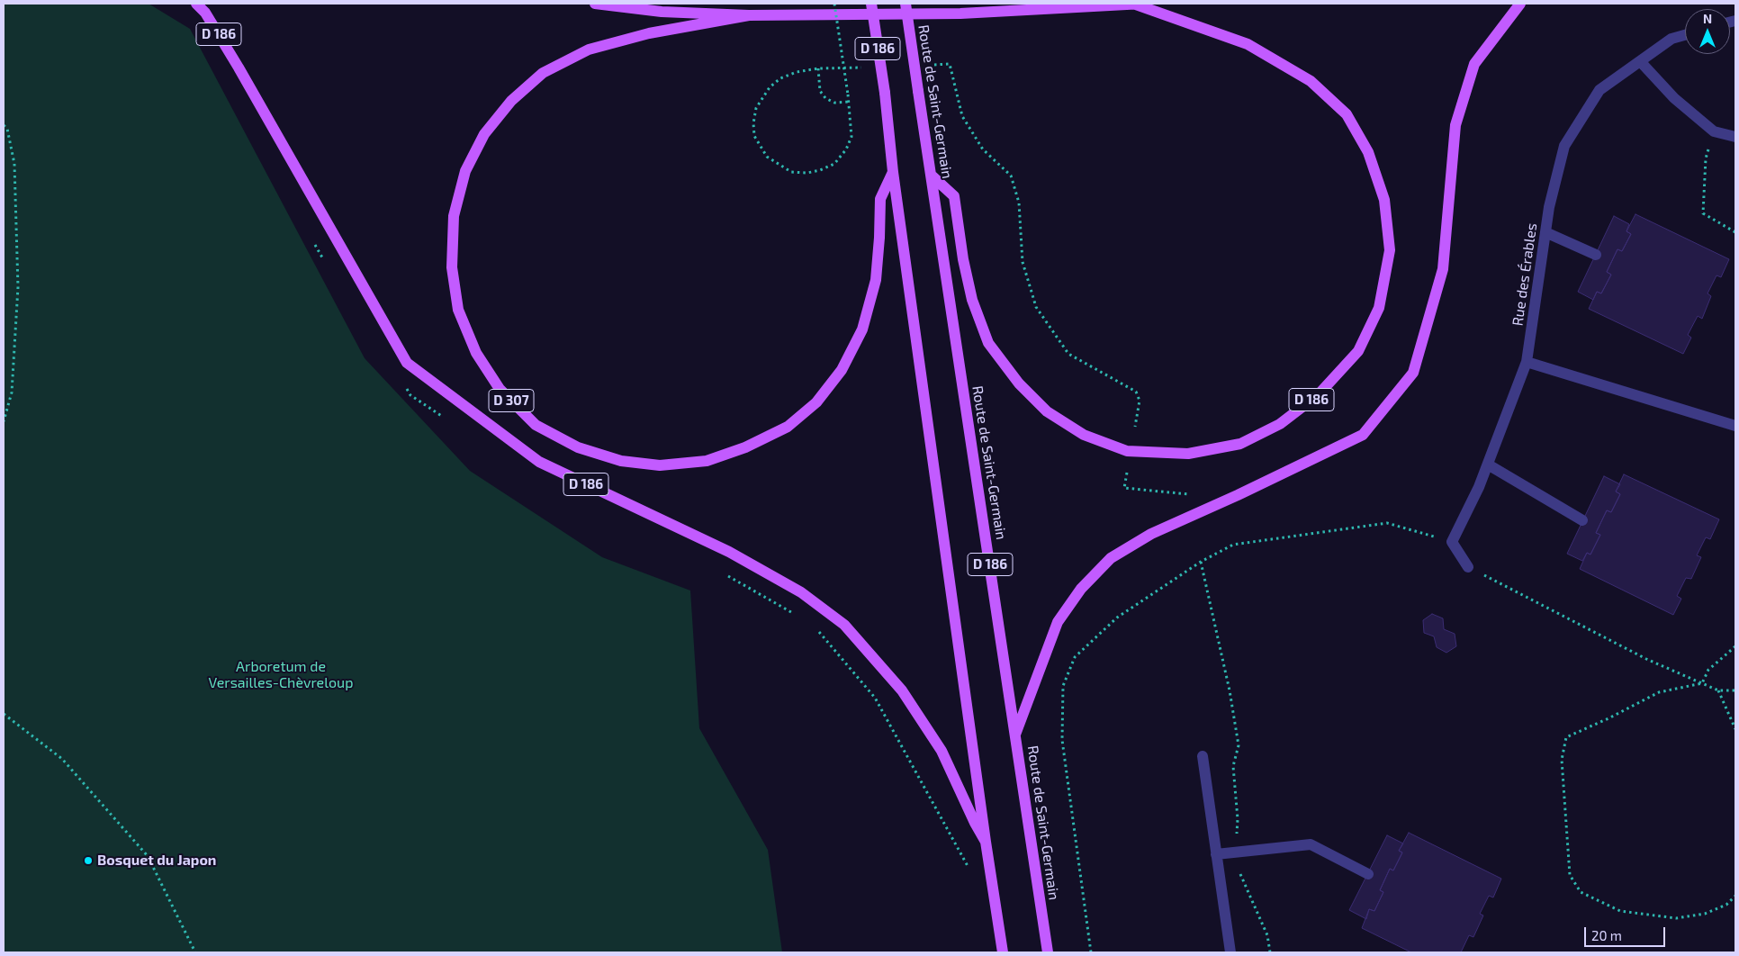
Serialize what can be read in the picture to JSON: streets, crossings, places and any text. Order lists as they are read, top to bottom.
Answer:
{
  "streets": {
    "main road": ["D 186", "Route de Saint-Germain", "D 307"],
    "street": ["Rue des Érables"]
  },
  "crossings": [
    ["D 186", "Route de Saint-Germain"],
    ["D 186", "D 307"]
  ],
  "parks": ["Arboretum de Versailles-Chèvreloup"],
  "places": ["Bosquet du Japon"],
  "scale_bar": "20 m",
  "north": "top"
}
